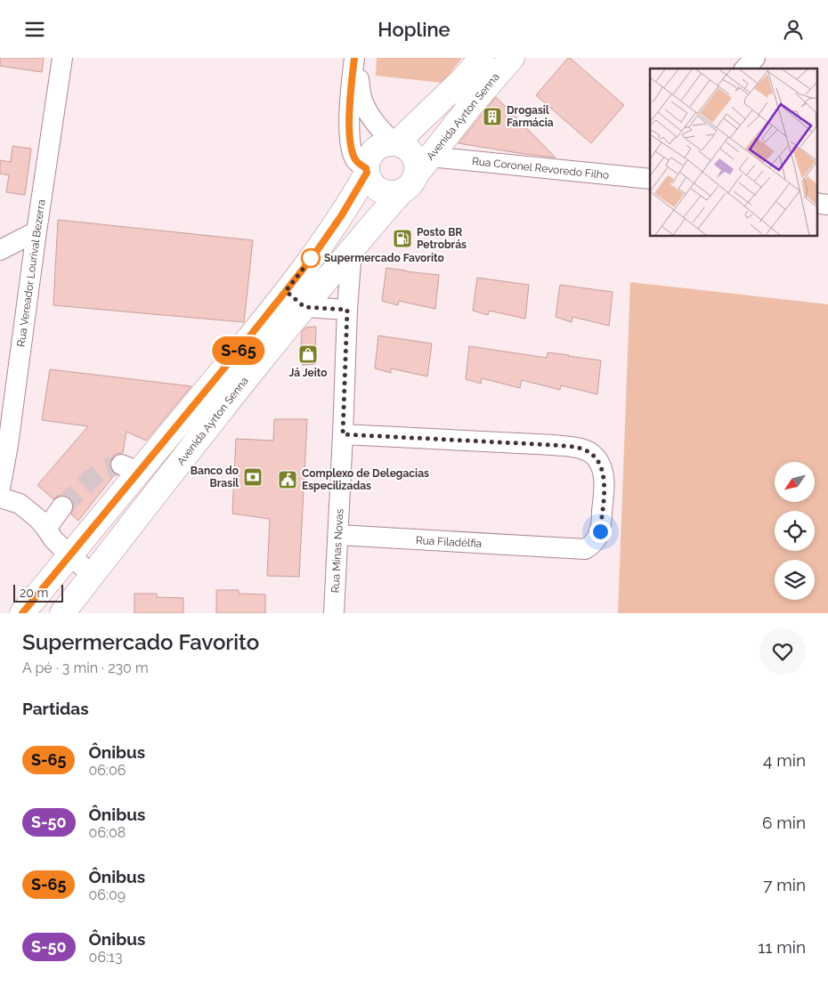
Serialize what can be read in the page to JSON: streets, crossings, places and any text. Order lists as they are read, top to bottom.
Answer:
{
  "streets": {
    "main road": ["Avenida Ayrton Senna"],
    "street": [
      "Rua Coronel Revoredo Filho",
      "Rua Vereador Lourival Bezerra",
      "Rua Filadélfia",
      "Rua Minas Novas"
    ]
  },
  "crossings": [
    ["Avenida Ayrton Senna", "Rua Coronel Revoredo Filho"],
    ["Avenida Ayrton Senna", "Rua Minas Novas"],
    ["Rua Filadélfia", "Rua Minas Novas"]
  ],
  "places": {
    "building": ["Drogasil Farmácia"],
    "fuel station": ["Posto BR Petrobrás"],
    "other": ["Supermercado Favorito"],
    "shop": ["Já Jeito"],
    "bank": ["Banco do Brasil"],
    "public building": ["Complexo de Delegacias Especilizadas"]
  },
  "lines": ["bus line S-65"],
  "scale_bar": "20 m",
  "north": "bottom left",
  "page": {
    "header": "Hopline",
    "on_map": "S-65",
    "scale": "20 m",
    "heading": [
      ["Supermercado Favorito", "A pé · 3 min · 230 m"],
      "Partidas"
    ],
    "list": [
      {
        "mark": "S-65",
        "name": "Ônibus",
        "note": "06:06",
        "value": "4 min"
      },
      {
        "mark": "S-50",
        "name": "Ônibus",
        "note": "06:08",
        "value": "6 min"
      },
      {
        "mark": "S-65",
        "name": "Ônibus",
        "note": "06:09",
        "value": "7 min"
      },
      {
        "mark": "S-50",
        "name": "Ônibus",
        "note": "06:13",
        "value": "11 min"
      }
    ]
  }
}
